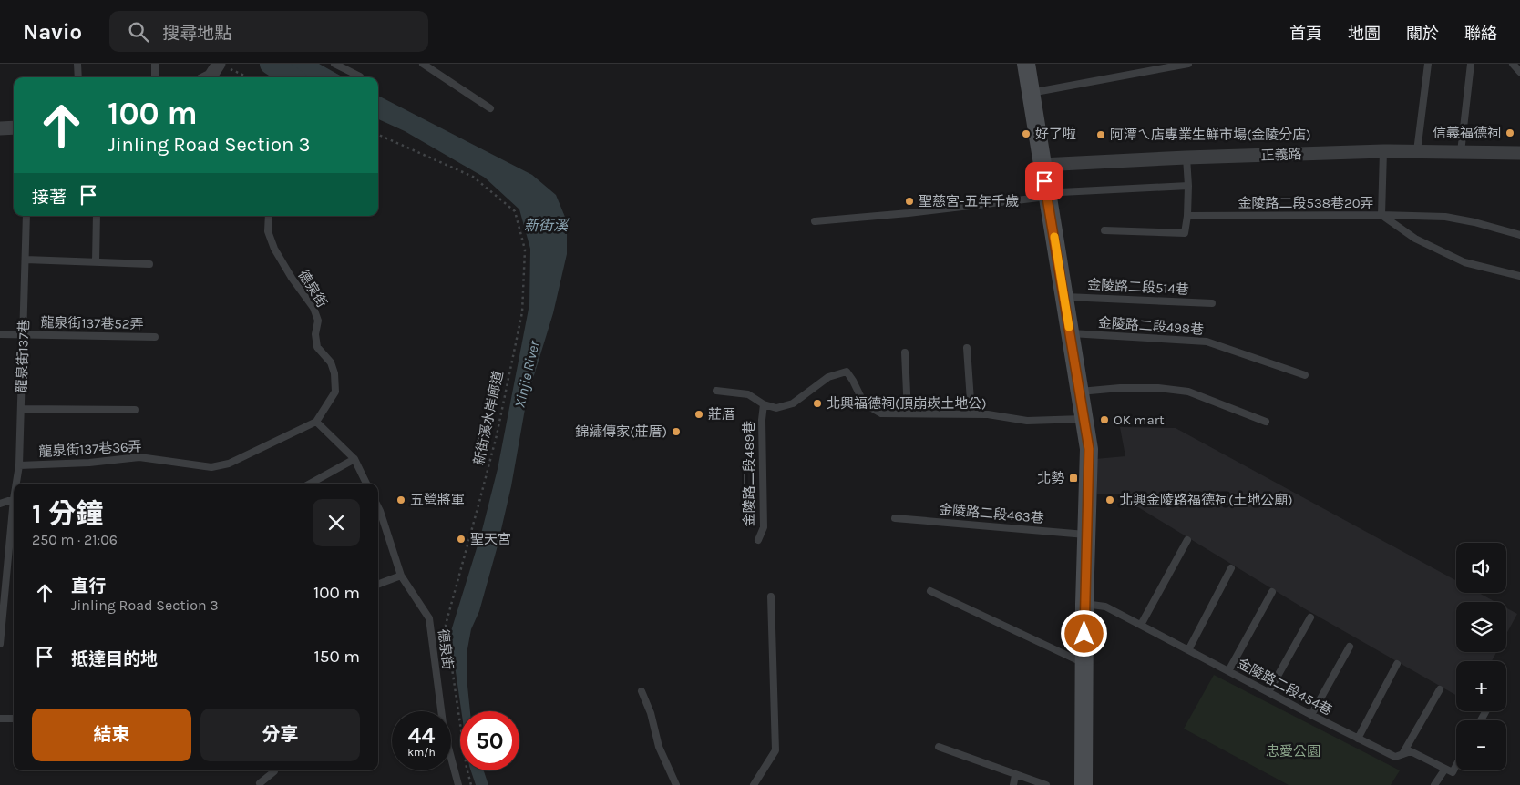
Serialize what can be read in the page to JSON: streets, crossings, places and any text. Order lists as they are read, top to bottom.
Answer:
{
  "streets": {
    "street": ["正義路"],
    "lane": [
      "金陵路二段538巷20弄",
      "金陵路二段514巷",
      "德泉街",
      "龍泉街137巷52弄",
      "金陵路二段498巷",
      "龍泉街137巷",
      "龍泉街137巷36弄",
      "金陵路二段489巷",
      "金陵路二段463巷",
      "金陵路二段454巷"
    ],
    "path": ["新街溪水岸廊道"]
  },
  "crossings": [
    ["德泉街", "龍泉街137巷36弄"],
    ["龍泉街137巷52弄", "龍泉街137巷"],
    ["龍泉街137巷", "龍泉街137巷36弄"]
  ],
  "water": ["新街溪", "Xinjie River"],
  "parks": ["忠愛公園"],
  "places": {
    "other": [
      "信義福德祠",
      "好了啦",
      "阿潭ㄟ店專業生鮮市場(金陵分店)",
      "聖慈宮-五年千歲",
      "北興福德祠(頂崩崁土地公)",
      "莊厝",
      "OK mart",
      "錦繡傳家(莊厝)",
      "五營將軍",
      "北興金陵路福德祠(土地公廟)",
      "聖天宮"
    ],
    "transit": ["北勢"]
  },
  "page": {
    "header": "Navio",
    "search": "搜尋地點",
    "nav": [
      "首頁",
      "地圖",
      "關於",
      "聯絡"
    ],
    "turn": ["100 m", "Jinling Road Section 3"],
    "then": "接著",
    "heading": ["1 分鐘", "250 m · 21:06"],
    "map_buttons": ["+", "−"],
    "list": [
      {
        "name": "直行",
        "note": "Jinling Road Section 3",
        "value": "100 m"
      },
      {
        "name": "抵達目的地",
        "value": "150 m"
      }
    ],
    "buttons": ["結束", "分享"],
    "speed": "44 km/h",
    "limit": "50"
  }
}
